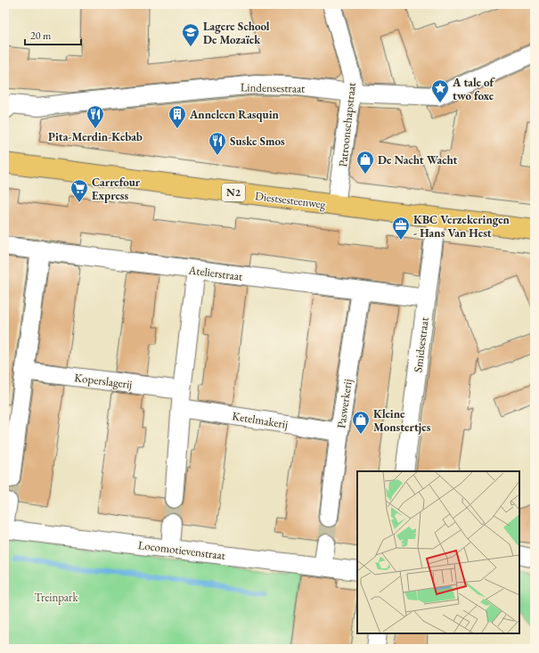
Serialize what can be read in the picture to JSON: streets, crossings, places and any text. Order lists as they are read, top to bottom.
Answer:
{
  "streets": {
    "main road": ["N2", "Diestsesteenweg"],
    "street": [
      "Lindensestraat",
      "Patroonschapstraat",
      "Atelierstraat",
      "Smidsestraat",
      "Koperslagerij",
      "Paswerkerij",
      "Ketelmakerij",
      "Locomotievenstraat"
    ]
  },
  "crossings": [
    ["Lindensestraat", "Patroonschapstraat"],
    ["Patroonschapstraat", "Diestsesteenweg"],
    ["Diestsesteenweg", "Smidsestraat"],
    ["Atelierstraat", "Smidsestraat"],
    ["Atelierstraat", "Paswerkerij"],
    ["Koperslagerij", "Ketelmakerij"],
    ["Paswerkerij", "Ketelmakerij"]
  ],
  "parks": ["Treinpark"],
  "places": {
    "school or university": ["Lagere School De Mozaïek"],
    "place": ["A tale of two foxe"],
    "restaurant": ["Pita-Merdin-Kebab", "Suske Smos"],
    "building": ["Anneleen Rasquin"],
    "shop": ["De Nacht Wacht", "Kleine Monstertjes"],
    "supermarket": ["Carrefour Express"],
    "office": ["KBC Verzekeringen - Hans Van Hest"]
  },
  "scale_bar": "20 m"
}
